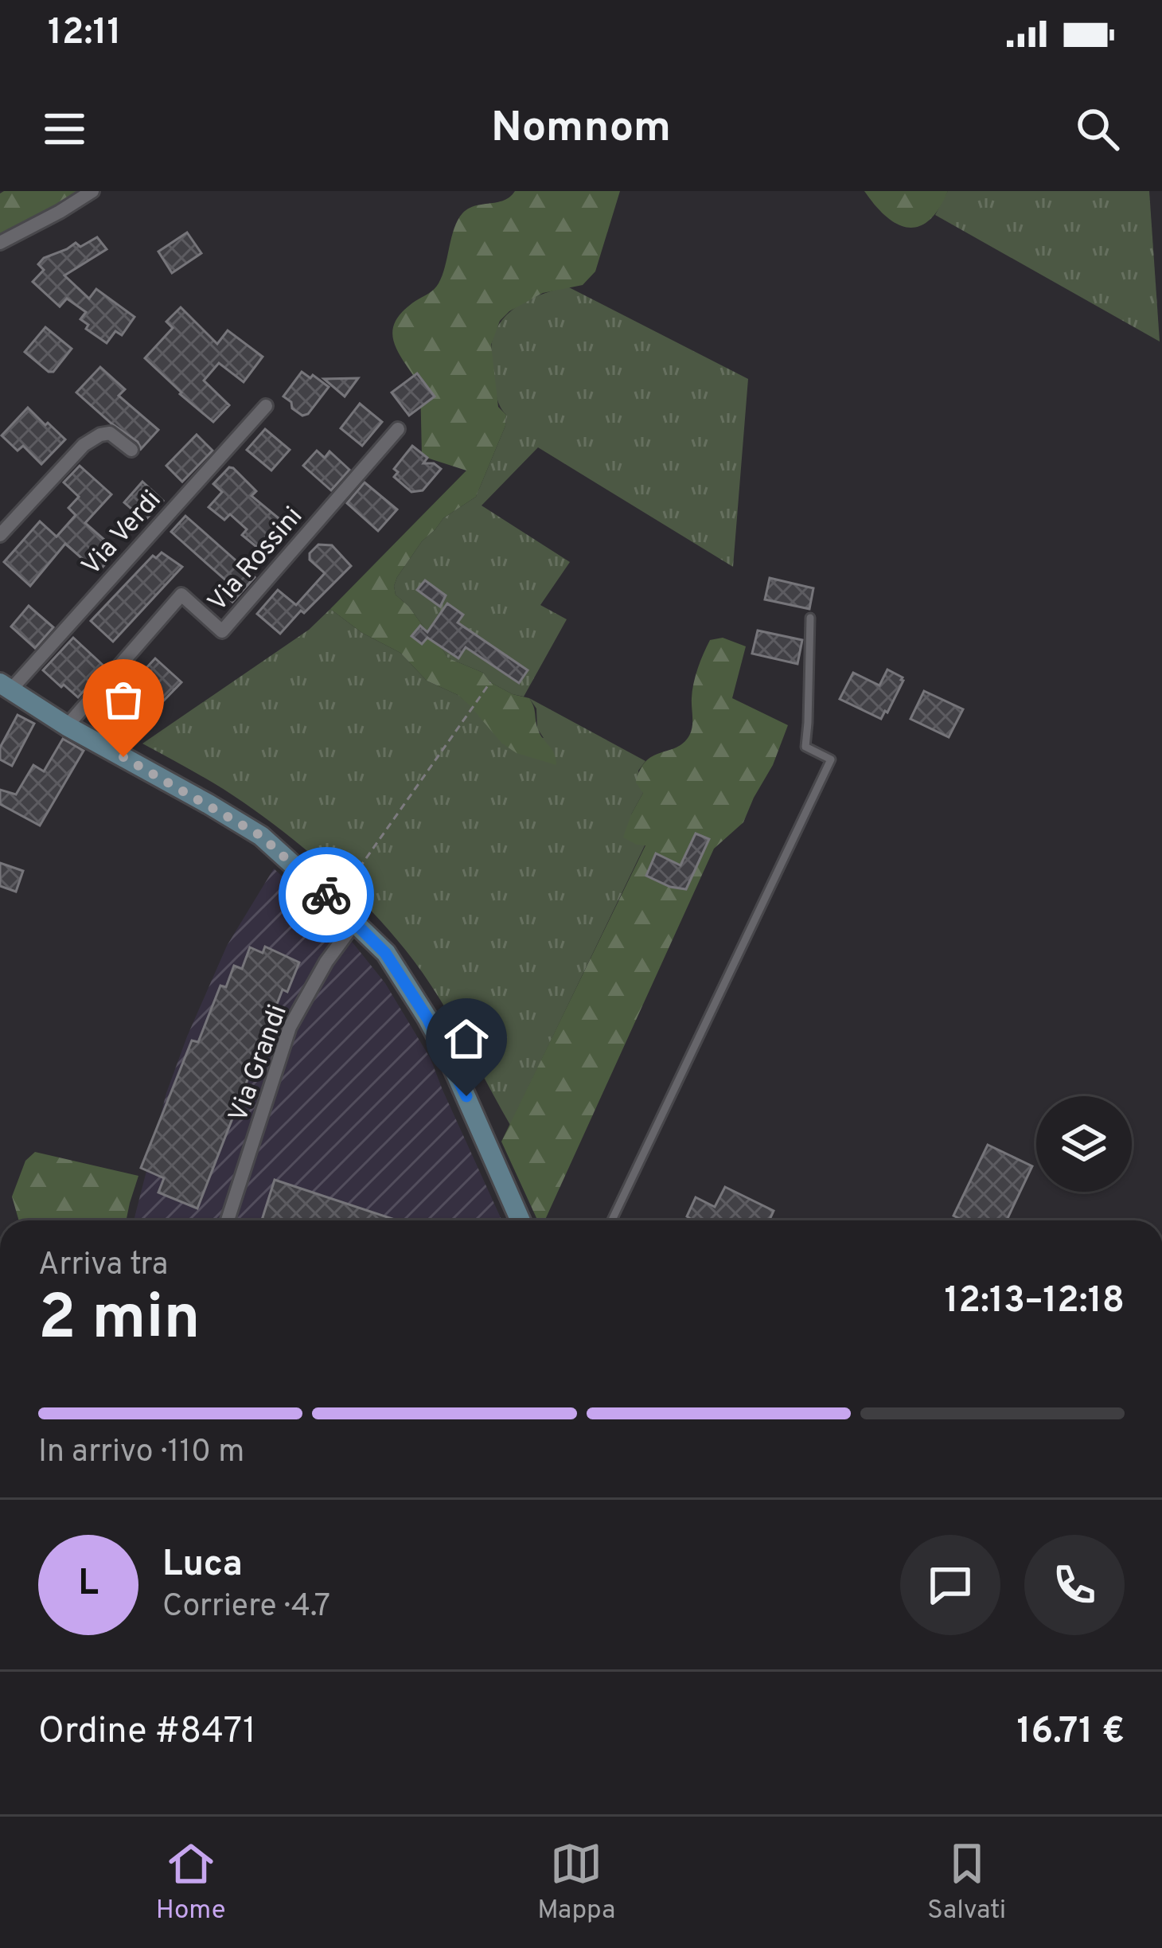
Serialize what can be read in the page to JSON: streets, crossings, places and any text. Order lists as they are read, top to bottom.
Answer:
{
  "streets": {
    "street": ["Via Verdi", "Via Rossini", "Via Grandi"]
  },
  "page": {
    "status": "12:11",
    "header": "Nomnom",
    "heading": ["2 min", "Arriva tra", "12:13–12:18"],
    "panel": [
      "Luca",
      "Corriere · 4.7",
      "Ordine #8471",
      "16.71 €"
    ],
    "bar": "In arrivo · 110 m",
    "round": "L",
    "tabs": ["Home", "Mappa", "Salvati"]
  }
}
